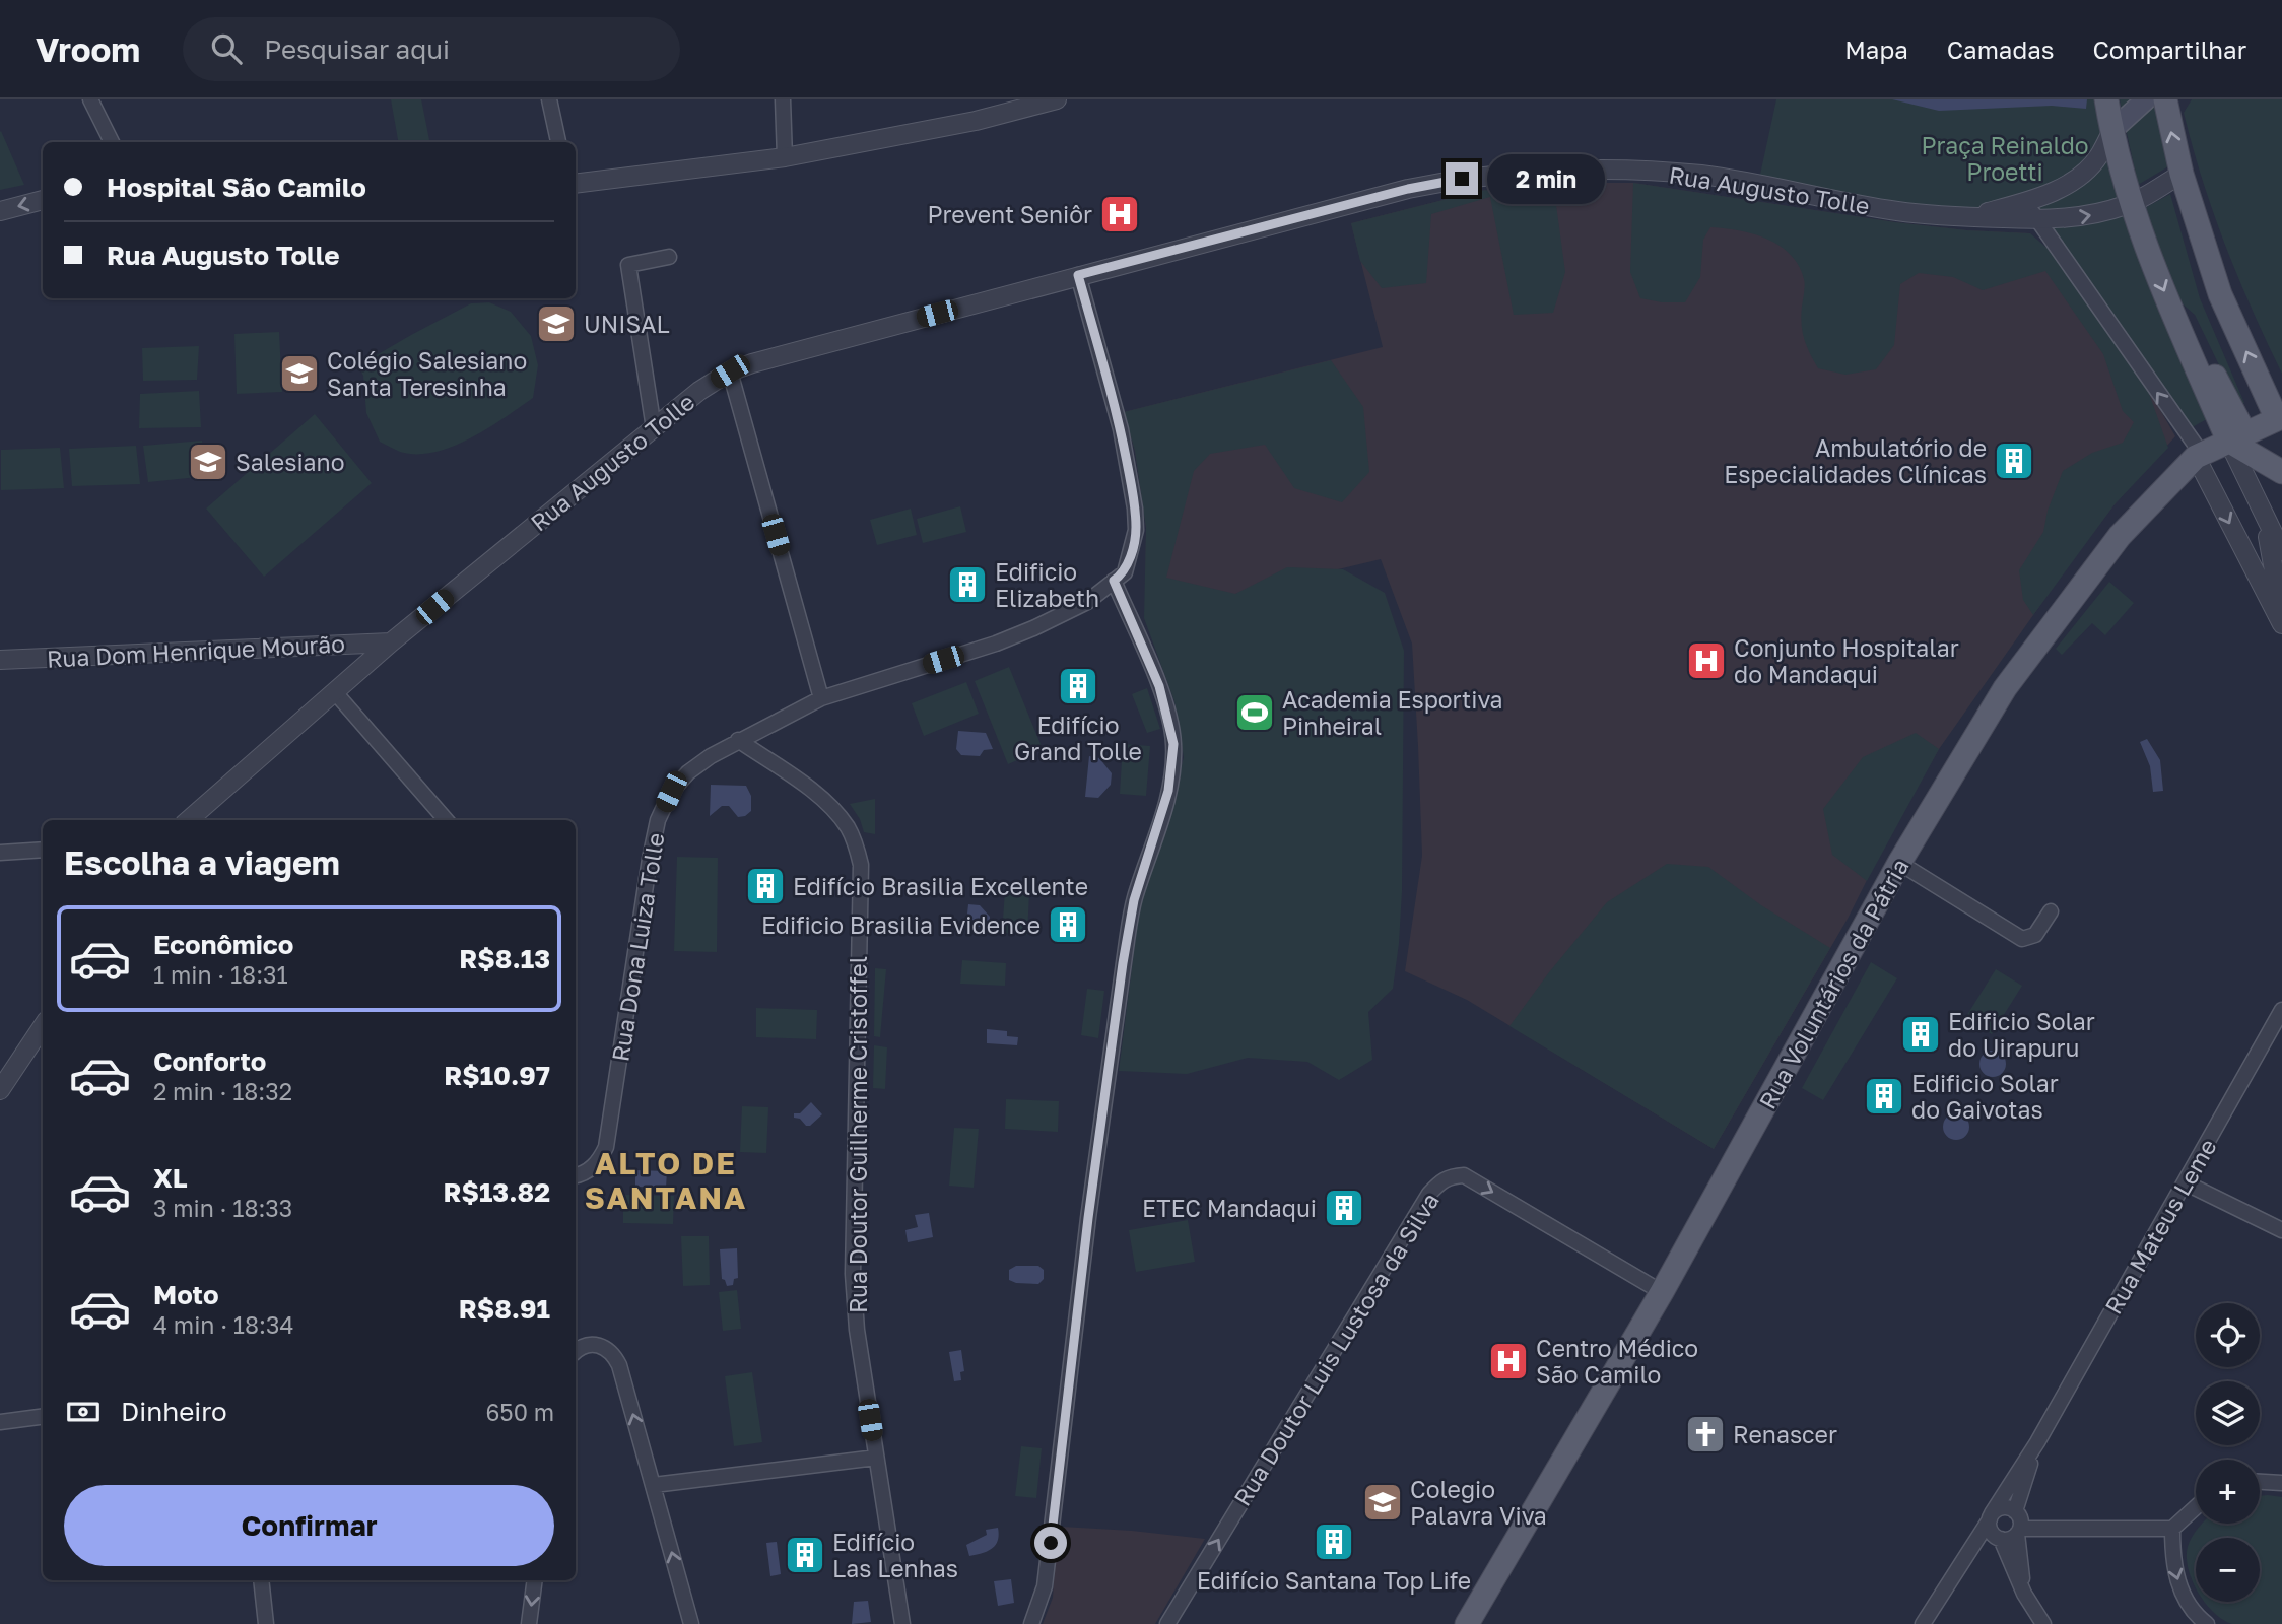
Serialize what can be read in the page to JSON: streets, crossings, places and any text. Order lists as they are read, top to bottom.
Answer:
{
  "streets": {
    "main road": ["Rua Voluntários da Pátria"],
    "street": [
      "Rua Augusto Tolle",
      "Rua Dom Henrique Mourão",
      "Rua Dona Luiza Tolle",
      "Rua Doutor Guilherme Cristoffel",
      "Rua Mateus Leme",
      "Rua Doutor Luis Lustosa da Silva"
    ]
  },
  "crossings": [
    ["Rua Augusto Tolle", "Rua Dom Henrique Mourão"],
    ["Rua Augusto Tolle", "Rua Dona Luiza Tolle"],
    ["Rua Dona Luiza Tolle", "Rua Doutor Guilherme Cristoffel"],
    ["Rua Voluntários da Pátria", "Rua Doutor Luis Lustosa da Silva"]
  ],
  "districts": ["ALTO DE SANTANA"],
  "parks": ["Praça Reinaldo Proetti"],
  "places": {
    "hospital": ["Prevent Seniôr", "Conjunto Hospitalar do Mandaqui", "Centro Médico São Camilo"],
    "school or university": [
      "UNISAL",
      "Colégio Salesiano Santa Teresinha",
      "Salesiano",
      "Colegio Palavra Viva"
    ],
    "building": [
      "Ambulatório de Especialidades Clínicas",
      "Edificio Elizabeth",
      "Edifício Grand Tolle",
      "Edifício Brasilia Excellente",
      "Edificio Brasilia Evidence",
      "Edificio Solar do Uirapuru",
      "Edificio Solar do Gaivotas",
      "ETEC Mandaqui",
      "Edifício Santana Top Life",
      "Edifício Las Lenhas"
    ],
    "sports": ["Academia Esportiva Pinheiral"],
    "church": ["Renascer"]
  },
  "page": {
    "header": "Vroom",
    "search": "Pesquisar aqui",
    "nav": ["Mapa", "Camadas", "Compartilhar"],
    "banner": ["Hospital São Camilo", "Rua Augusto Tolle"],
    "bubble": "2 min",
    "heading": "Escolha a viagem",
    "list": [
      {
        "name": "Econômico",
        "note": "1 min · 18:31",
        "value": "R$8.13"
      },
      {
        "name": "Conforto",
        "note": "2 min · 18:32",
        "value": "R$10.97"
      },
      {
        "name": "XL",
        "note": "3 min · 18:33",
        "value": "R$13.82"
      },
      {
        "name": "Moto",
        "note": "4 min · 18:34",
        "value": "R$8.91"
      }
    ],
    "map_buttons": ["+", "−"],
    "pay": ["Dinheiro", "650 m"],
    "buttons": "Confirmar"
  }
}
